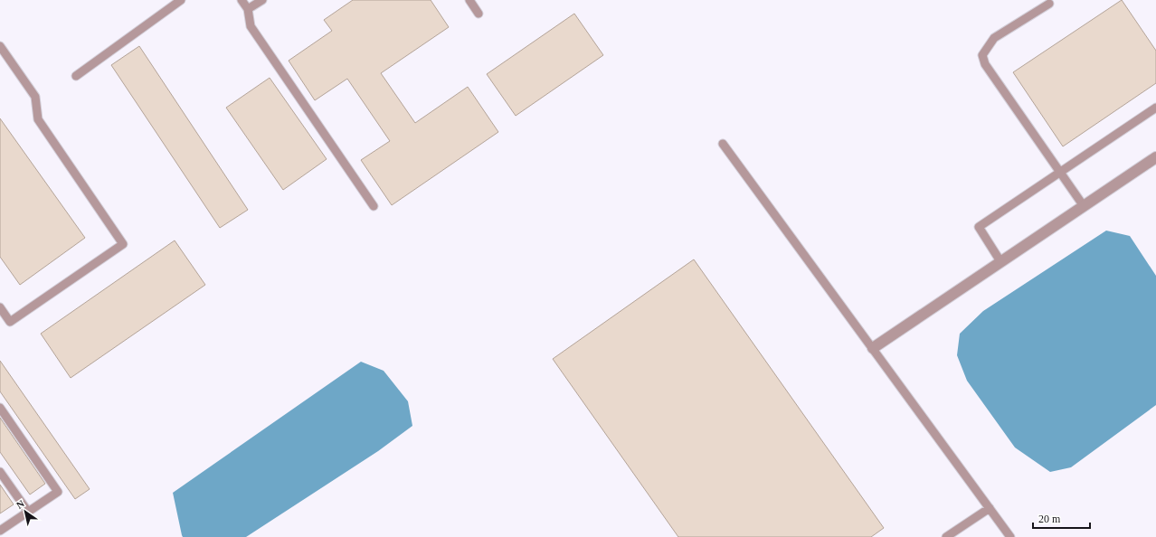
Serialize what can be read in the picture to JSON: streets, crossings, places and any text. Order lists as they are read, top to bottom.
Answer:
{
  "scale_bar": "20 m",
  "north": "top left"
}
